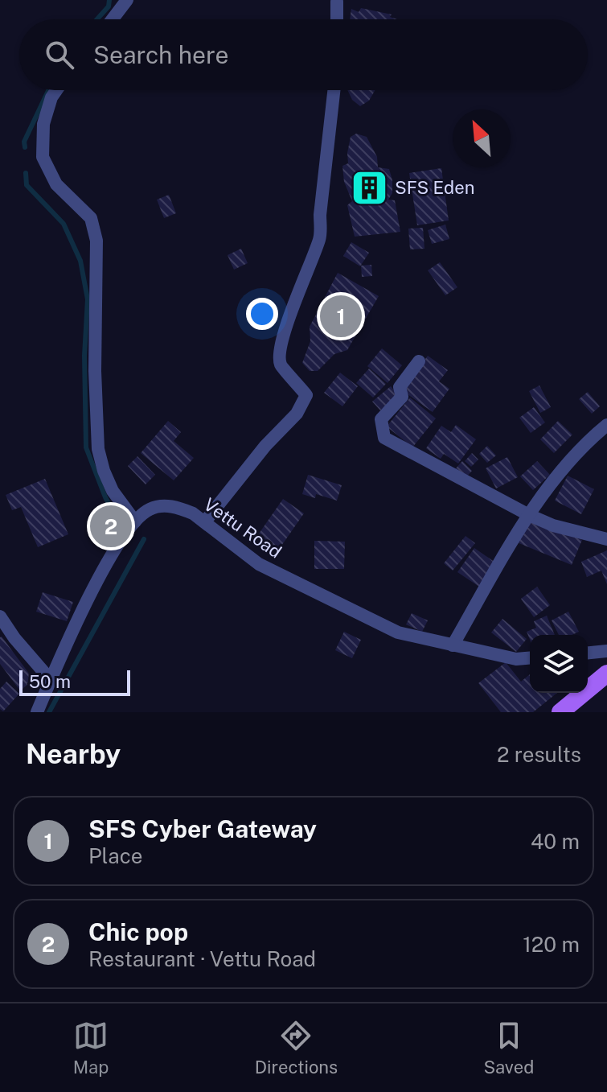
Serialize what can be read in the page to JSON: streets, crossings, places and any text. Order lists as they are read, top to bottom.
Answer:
{
  "streets": {
    "street": ["Vettu Road"]
  },
  "places": {
    "building": ["SFS Eden"]
  },
  "scale_bar": "50 m",
  "north": "top left",
  "page": {
    "search": "Search here",
    "pins": ["1", "2"],
    "scale": "50 m",
    "heading": ["Nearby", "2 results"],
    "list": [
      {
        "mark": "1",
        "name": "SFS Cyber Gateway",
        "note": "Place",
        "value": "40 m"
      },
      {
        "mark": "2",
        "name": "Chic pop",
        "note": "Restaurant · Vettu Road",
        "value": "120 m"
      }
    ],
    "nav": ["Map", "Directions", "Saved"]
  }
}
